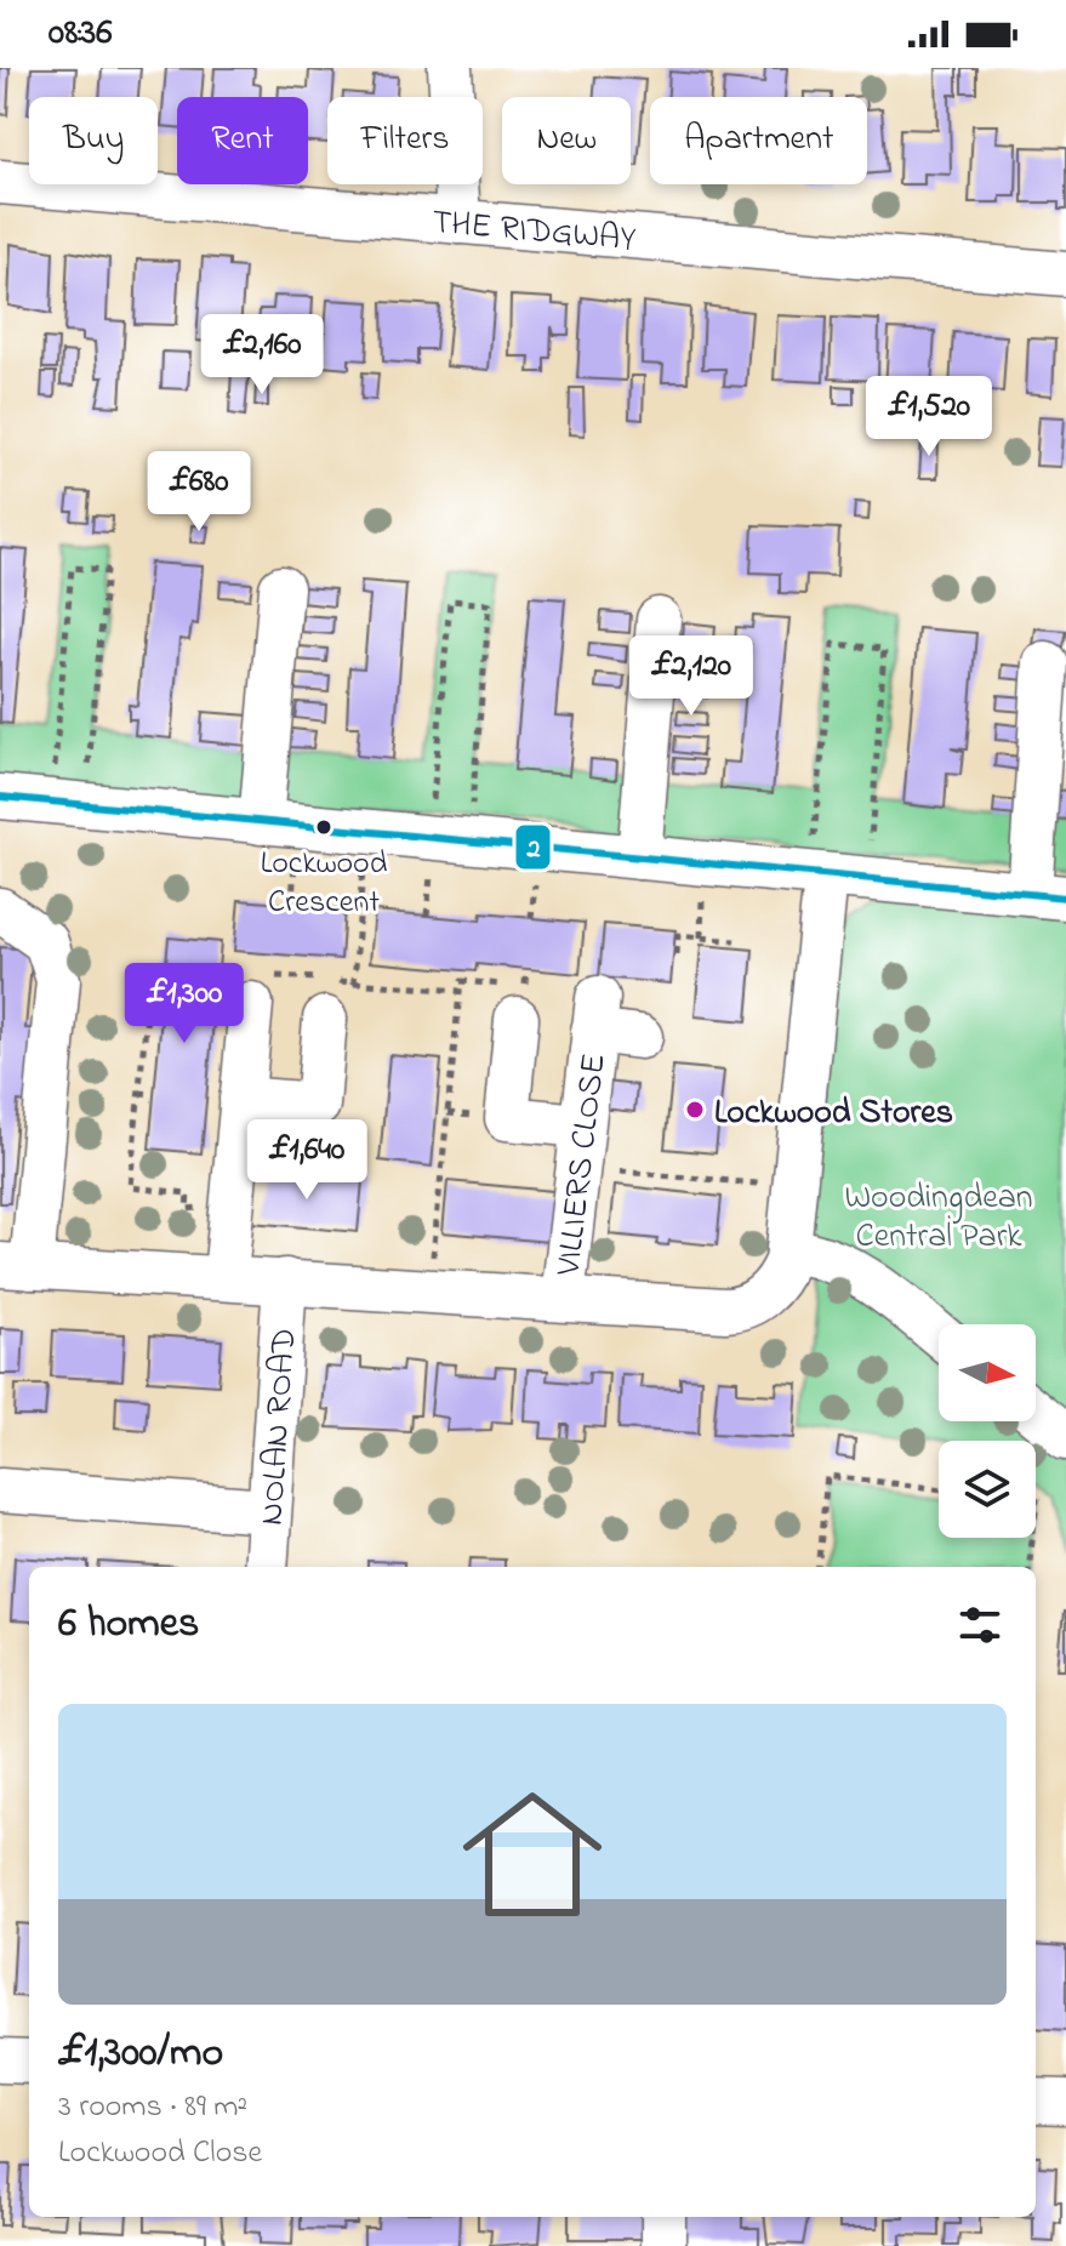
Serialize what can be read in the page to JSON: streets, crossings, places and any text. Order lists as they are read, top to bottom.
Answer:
{
  "streets": {
    "street": ["THE RIDGWAY", "VILLIERS CLOSE", "NOLAN ROAD"]
  },
  "parks": ["Woodingdean Central Park"],
  "places": ["Lockwood Crescent", "Lockwood Stores"],
  "lines": ["transit line 2"],
  "north": "right",
  "page": {
    "status": "08:36",
    "chip": [
      "Buy",
      "Rent",
      "Filters",
      "New",
      "Apartment"
    ],
    "price": [
      "£2,160",
      "£1,520",
      "£680",
      "£2,120",
      "£1,300",
      "£1,640"
    ],
    "heading": "6 homes",
    "list": [
      {
        "name": "£1,300/mo",
        "note": "3 rooms · 89 m² · Lockwood Close"
      }
    ]
  }
}
